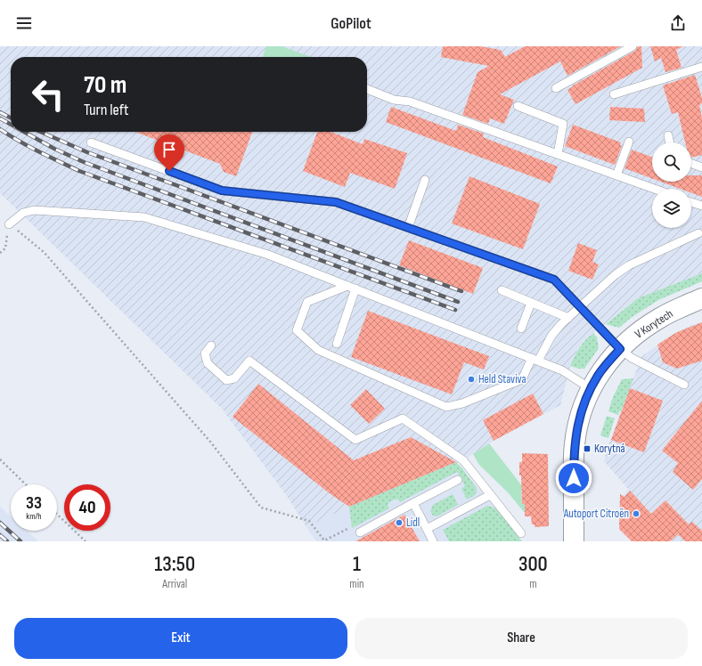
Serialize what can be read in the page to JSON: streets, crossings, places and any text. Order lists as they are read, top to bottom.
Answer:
{
  "streets": {
    "street": ["V Korytech"]
  },
  "places": {
    "other": ["Held Staviva", "Autoport Citroën", "Lidl"],
    "transit": ["Korytná"]
  },
  "page": {
    "header": "GoPilot",
    "turn": ["70 m", "Turn left"],
    "speed": "33 km/h",
    "limit": "40",
    "eta": [
      "13:50",
      "Arrival",
      "1",
      "min",
      "300",
      "m"
    ],
    "buttons": ["Exit", "Share"]
  }
}
